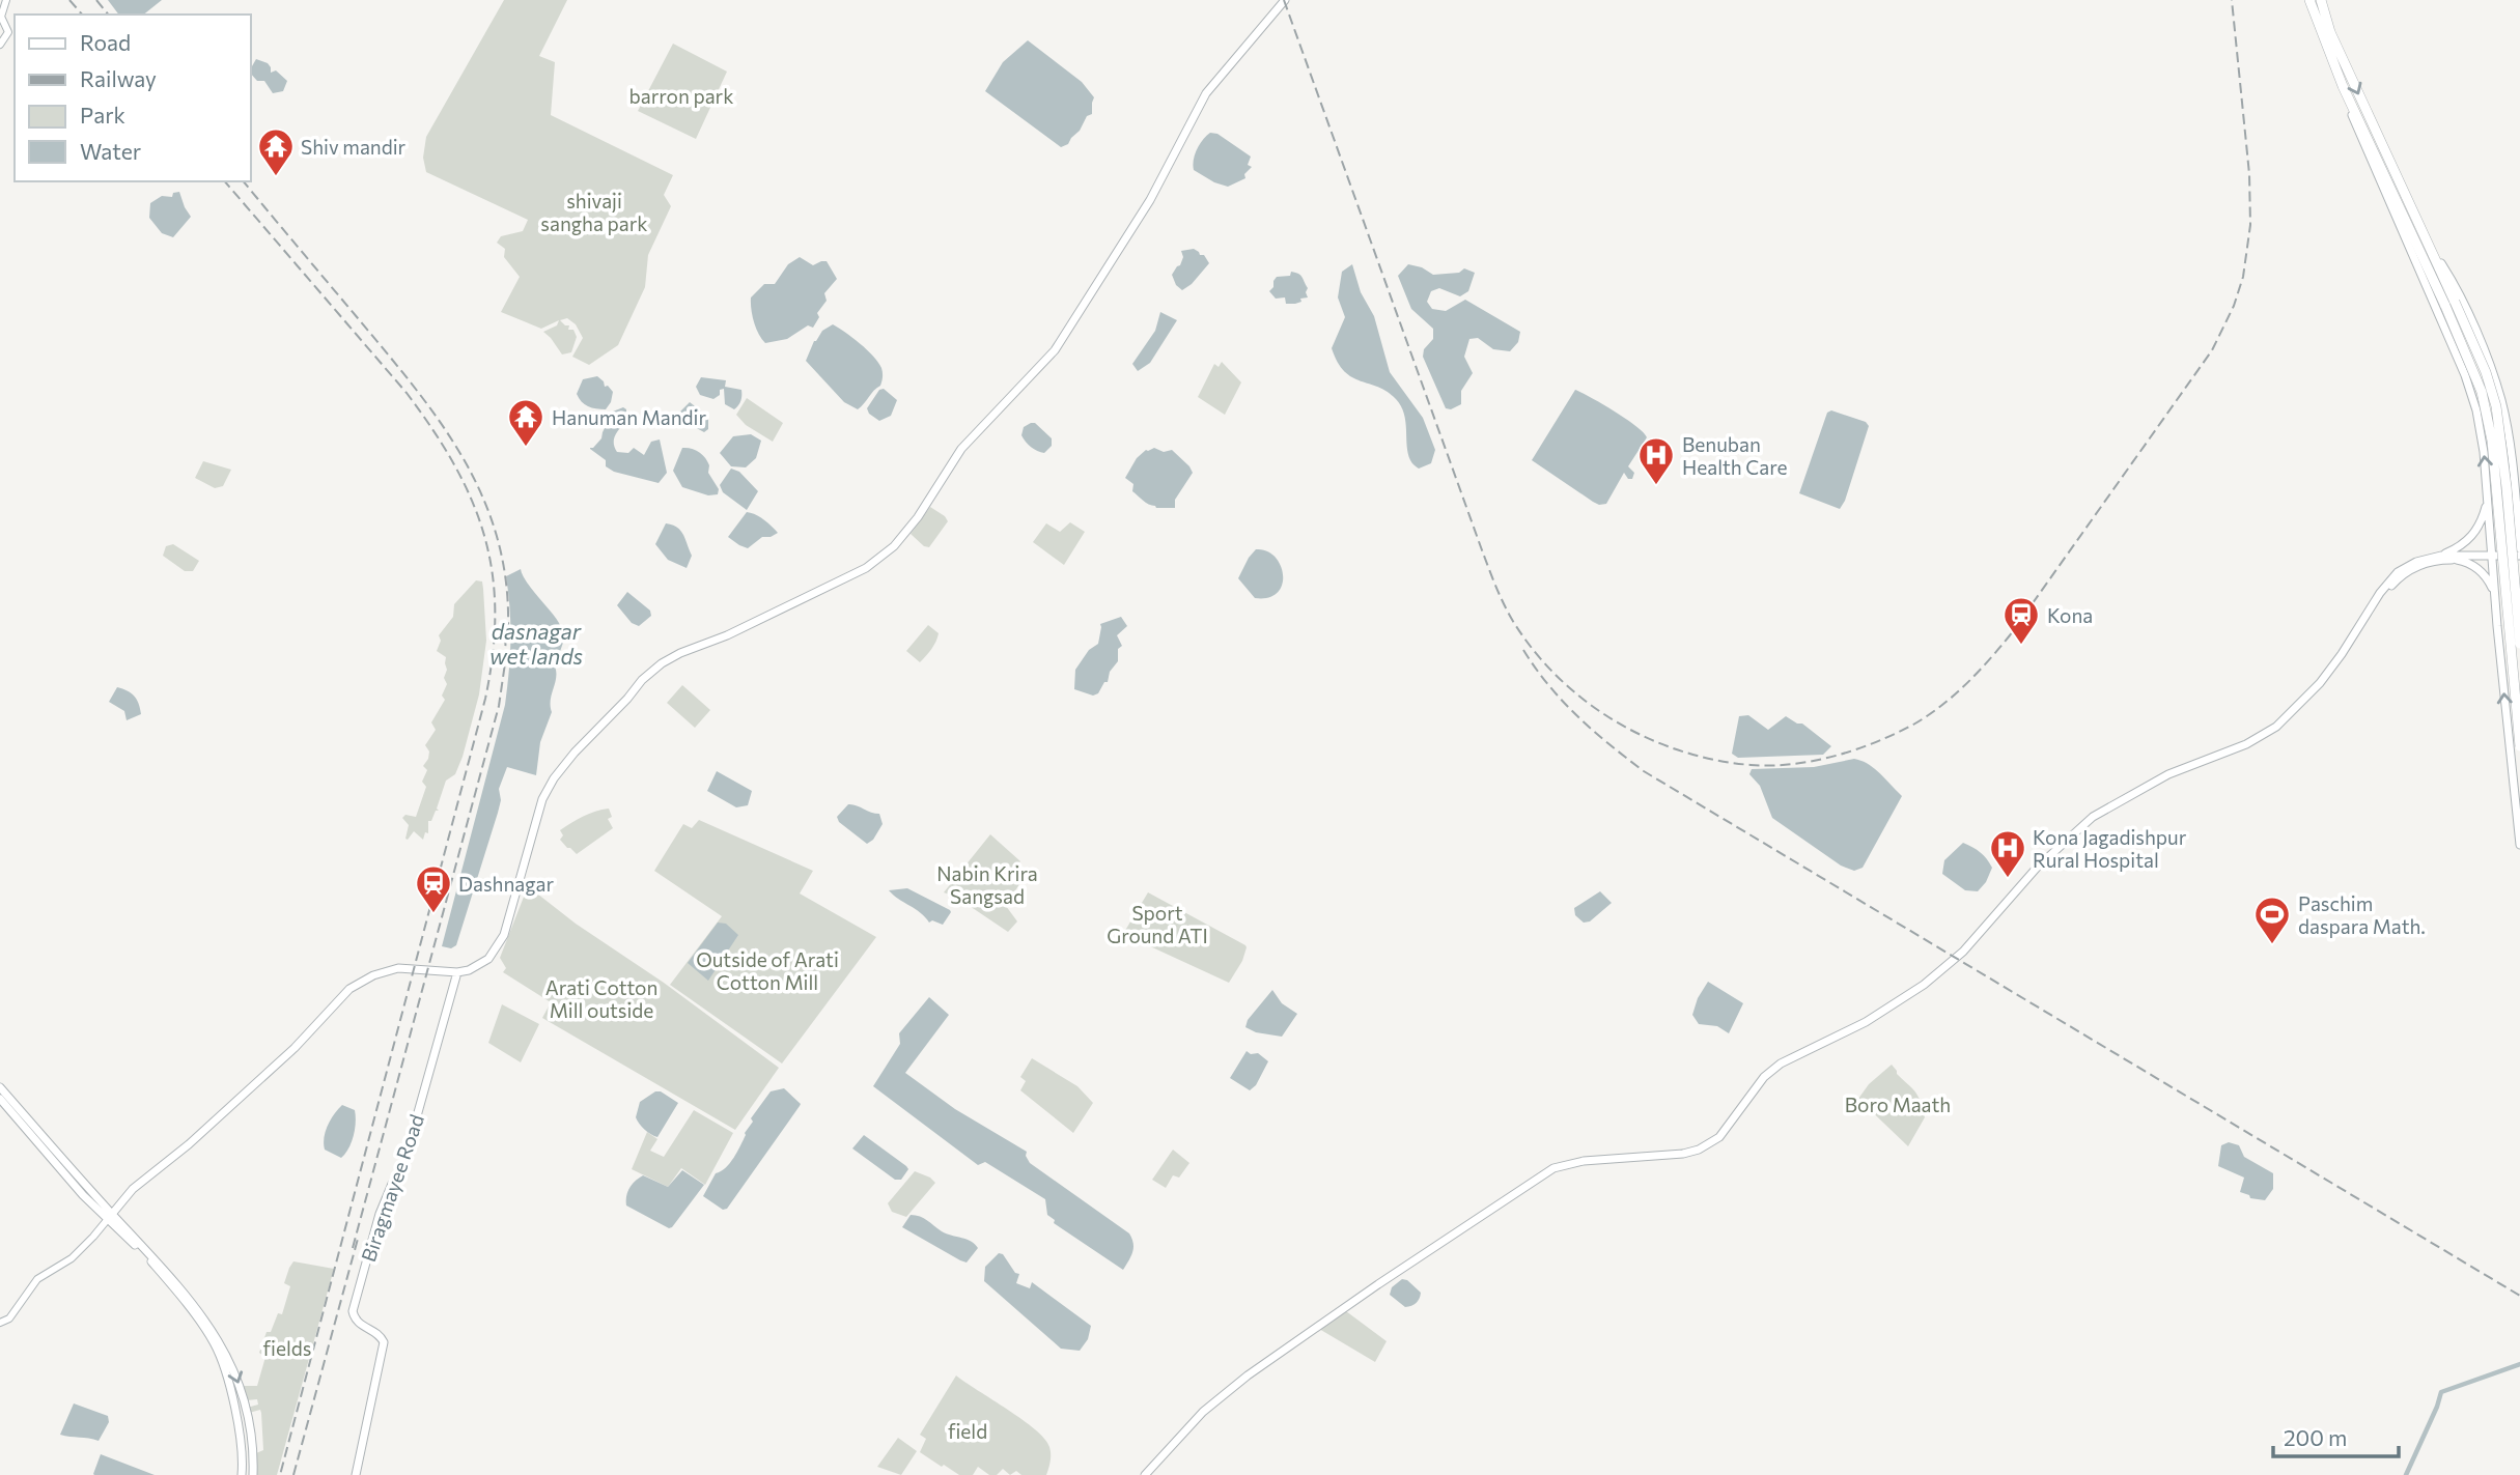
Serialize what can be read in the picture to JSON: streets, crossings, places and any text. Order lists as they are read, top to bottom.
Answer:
{
  "streets": {
    "main road": ["Biragmayee Road"]
  },
  "water": ["dasnagar wet lands"],
  "parks": [
    "barron park",
    "shivaji sangha park",
    "Nabin Krira Sangsad",
    "Sport Ground ATI",
    "Outside of Arati Cotton Mill",
    "Arati Cotton Mill outside",
    "Boro Maath",
    "fields",
    "field"
  ],
  "places": {
    "temple": ["Shiv mandir", "Hanuman Mandir"],
    "hospital": ["Benuban Health Care", "Kona Jagadishpur Rural Hospital"],
    "station": ["Kona", "Dashnagar"],
    "sports": ["Paschim daspara Math."]
  },
  "legend": [
    "Road",
    "Railway",
    "Park",
    "Water"
  ],
  "scale_bar": "200 m"
}
